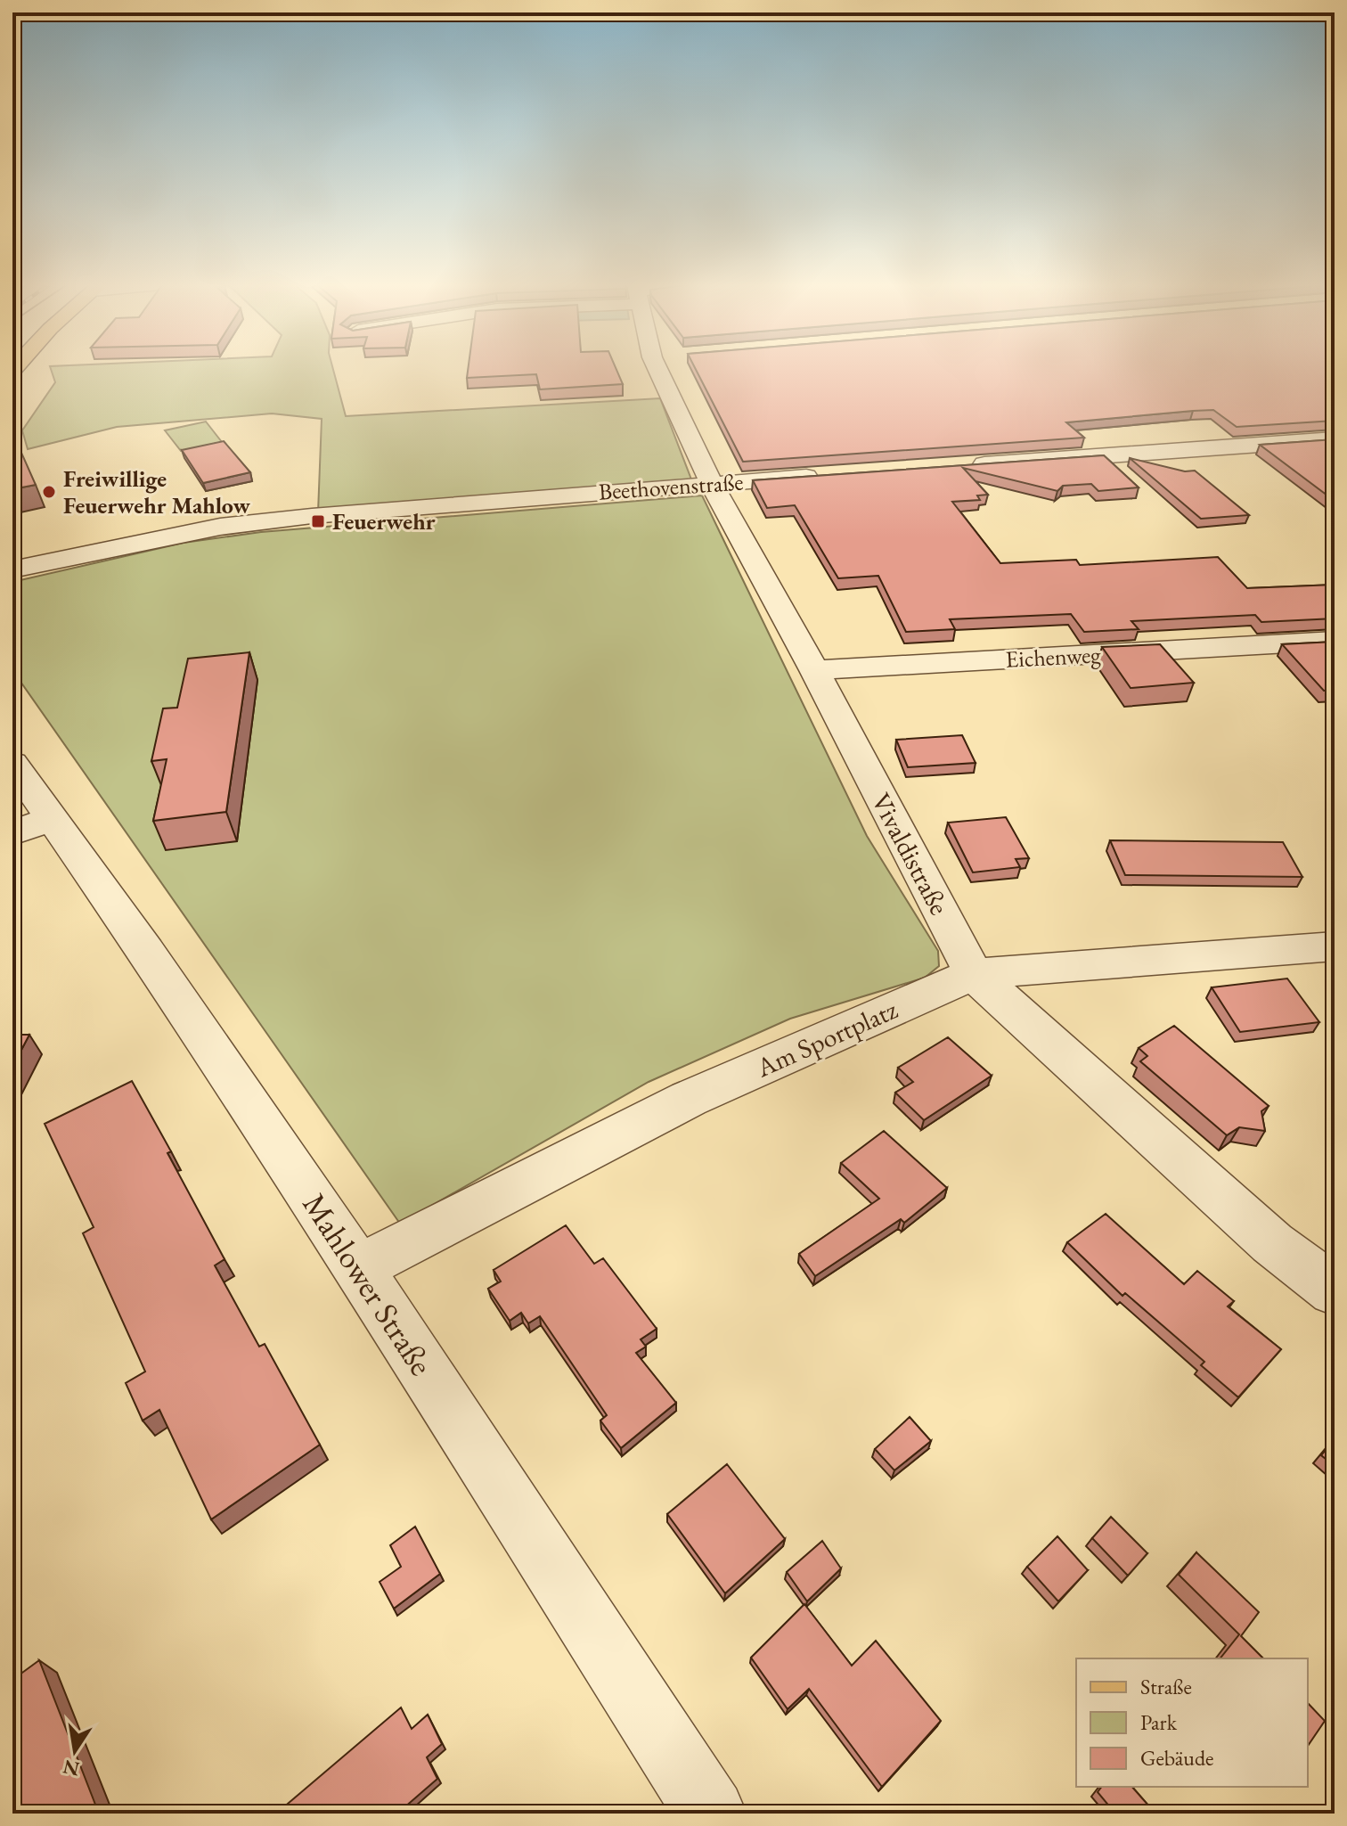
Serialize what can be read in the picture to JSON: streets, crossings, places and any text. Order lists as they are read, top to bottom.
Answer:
{
  "streets": {
    "street": [
      "Beethovenstraße",
      "Eichenweg",
      "Vivaldistraße",
      "Am Sportplatz",
      "Mahlower Straße"
    ]
  },
  "crossings": [
    ["Beethovenstraße", "Vivaldistraße"],
    ["Eichenweg", "Vivaldistraße"],
    ["Vivaldistraße", "Am Sportplatz"],
    ["Am Sportplatz", "Mahlower Straße"]
  ],
  "places": {
    "other": ["Freiwillige Feuerwehr Mahlow"],
    "transit": ["Feuerwehr"]
  },
  "legend": ["Straße", "Park", "Gebäude"],
  "north": "bottom"
}
